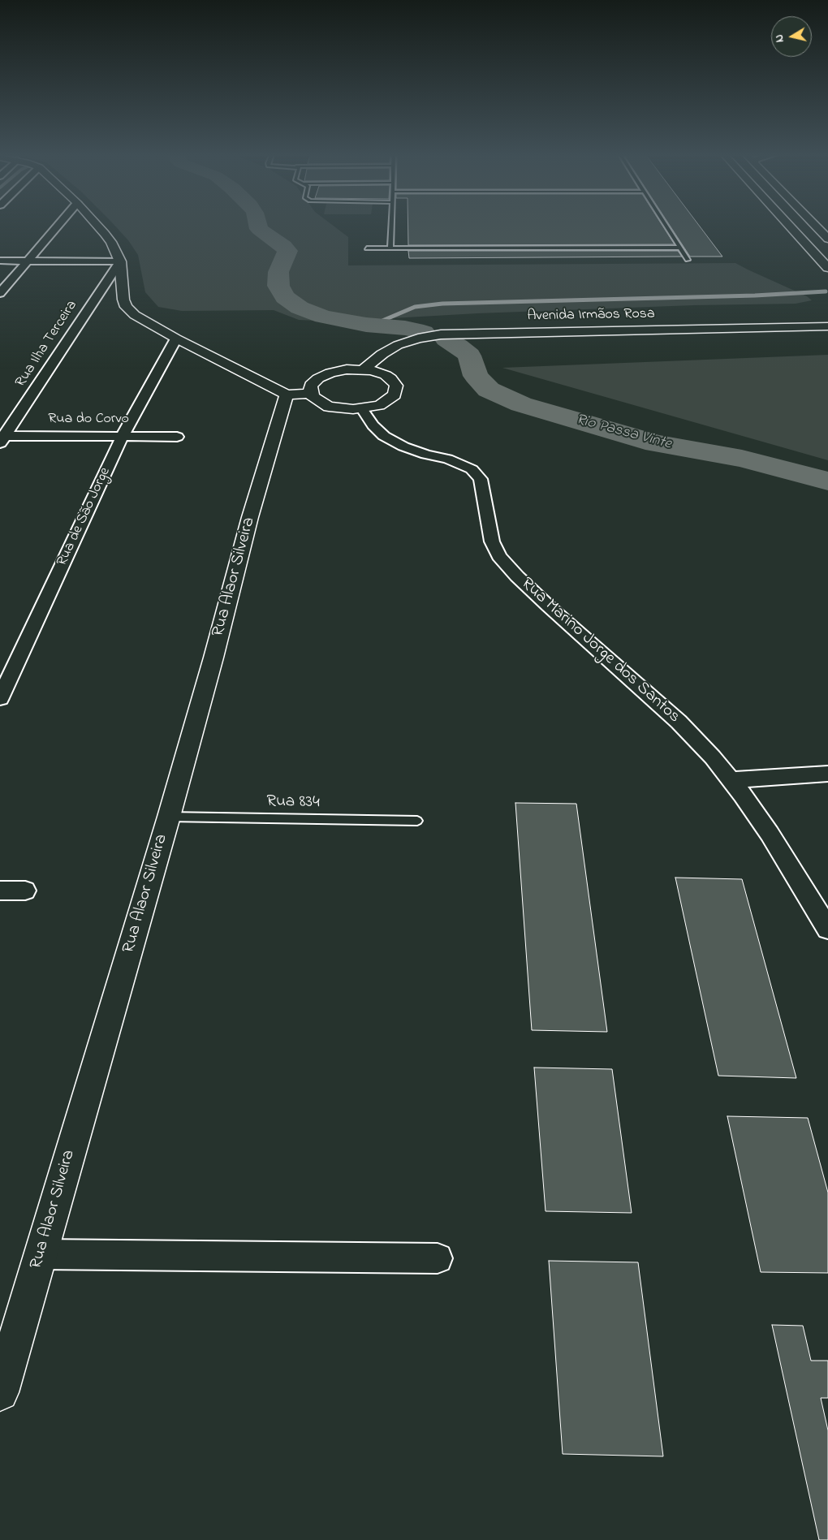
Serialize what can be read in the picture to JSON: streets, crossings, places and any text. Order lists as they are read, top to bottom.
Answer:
{
  "streets": {
    "street": [
      "Avenida Irmãos Rosa",
      "Rua Ilha Terceira",
      "Rua do Corvo",
      "Rua de São Jorge",
      "Rua Alaor Silveira",
      "Rua Marino Jorge dos Santos"
    ],
    "lane": ["Rua 834"]
  },
  "crossings": [
    ["Avenida Irmãos Rosa", "Rua Alaor Silveira"],
    ["Rua Ilha Terceira", "Rua do Corvo"],
    ["Rua do Corvo", "Rua de São Jorge"],
    ["Rua Alaor Silveira", "Rua Marino Jorge dos Santos"],
    ["Rua Alaor Silveira", "Rua 834"]
  ],
  "water": ["Rio Passa Vinte"],
  "north": "left"
}
